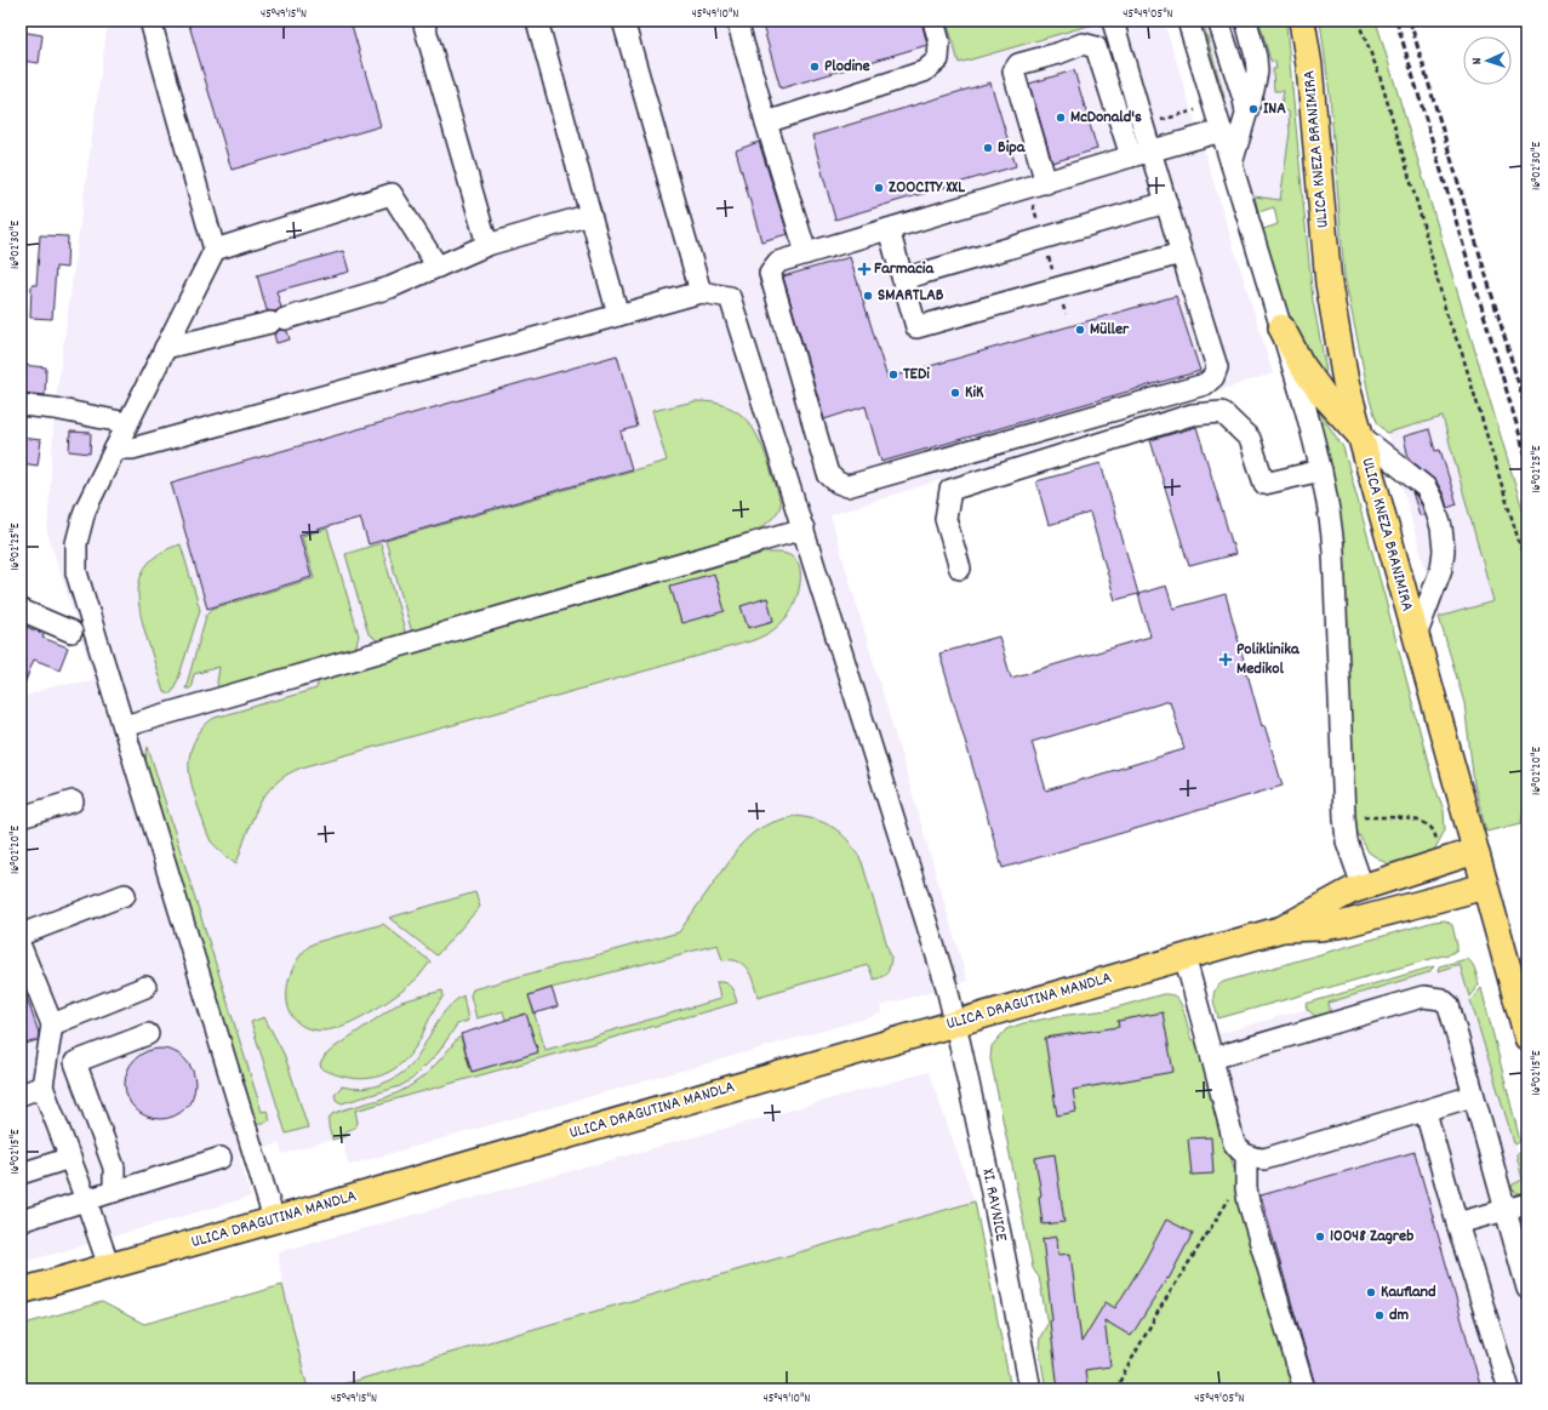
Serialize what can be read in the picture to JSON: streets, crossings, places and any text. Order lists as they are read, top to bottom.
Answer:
{
  "streets": {
    "main road": ["ULICA KNEZA BRANIMIRA", "ULICA DRAGUTINA MANDLA"],
    "street": ["XI. RAVNICE"]
  },
  "crossings": [
    ["ULICA KNEZA BRANIMIRA", "ULICA DRAGUTINA MANDLA"],
    ["ULICA DRAGUTINA MANDLA", "XI. RAVNICE"]
  ],
  "places": {
    "other": [
      "Plodine",
      "INA",
      "McDonald's",
      "Bipa",
      "ZOOCITY XXL",
      "SMARTLAB",
      "Müller",
      "TEDi",
      "KiK",
      "10048 Zagreb",
      "Kaufland",
      "dm"
    ],
    "health": ["Farmacia", "Poliklinika Medikol"]
  },
  "north": "left",
  "coordinates": [
    "45°49'15\"N",
    "45°49'10\"N",
    "45°49'05\"N",
    "16°02'30\"E",
    "16°02'25\"E",
    "16°02'20\"E",
    "16°02'15\"E"
  ]
}
